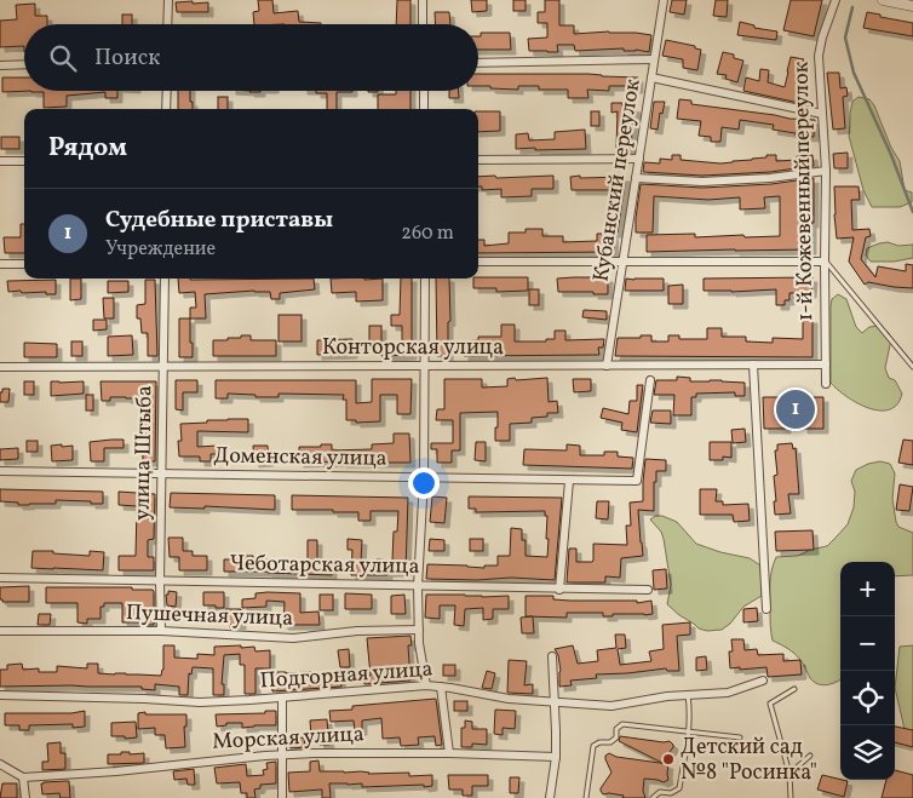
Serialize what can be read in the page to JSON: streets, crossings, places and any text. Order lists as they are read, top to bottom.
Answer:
{
  "streets": {
    "street": [
      "Кубанский переулок",
      "1-й Кожевенный переулок",
      "Конторская улица",
      "улица Штыба",
      "Доменская улица",
      "Чеботарская улица",
      "Пушечная улица",
      "Подгорная улица",
      "Морская улица"
    ]
  },
  "crossings": [
    ["Кубанский переулок", "Конторская улица"],
    ["1-й Кожевенный переулок", "Конторская улица"],
    ["Конторская улица", "улица Штыба"],
    ["улица Штыба", "Доменская улица"],
    ["улица Штыба", "Чеботарская улица"],
    ["улица Штыба", "Пушечная улица"]
  ],
  "places": ["Детский сад №8 \"Росинка\""],
  "page": {
    "search": "Поиск",
    "heading": "Рядом",
    "list": [
      {
        "mark": "1",
        "name": "Судебные приставы",
        "note": "Учреждение",
        "value": "260 m"
      }
    ],
    "pins": "1",
    "map_buttons": ["+", "−"]
  }
}
